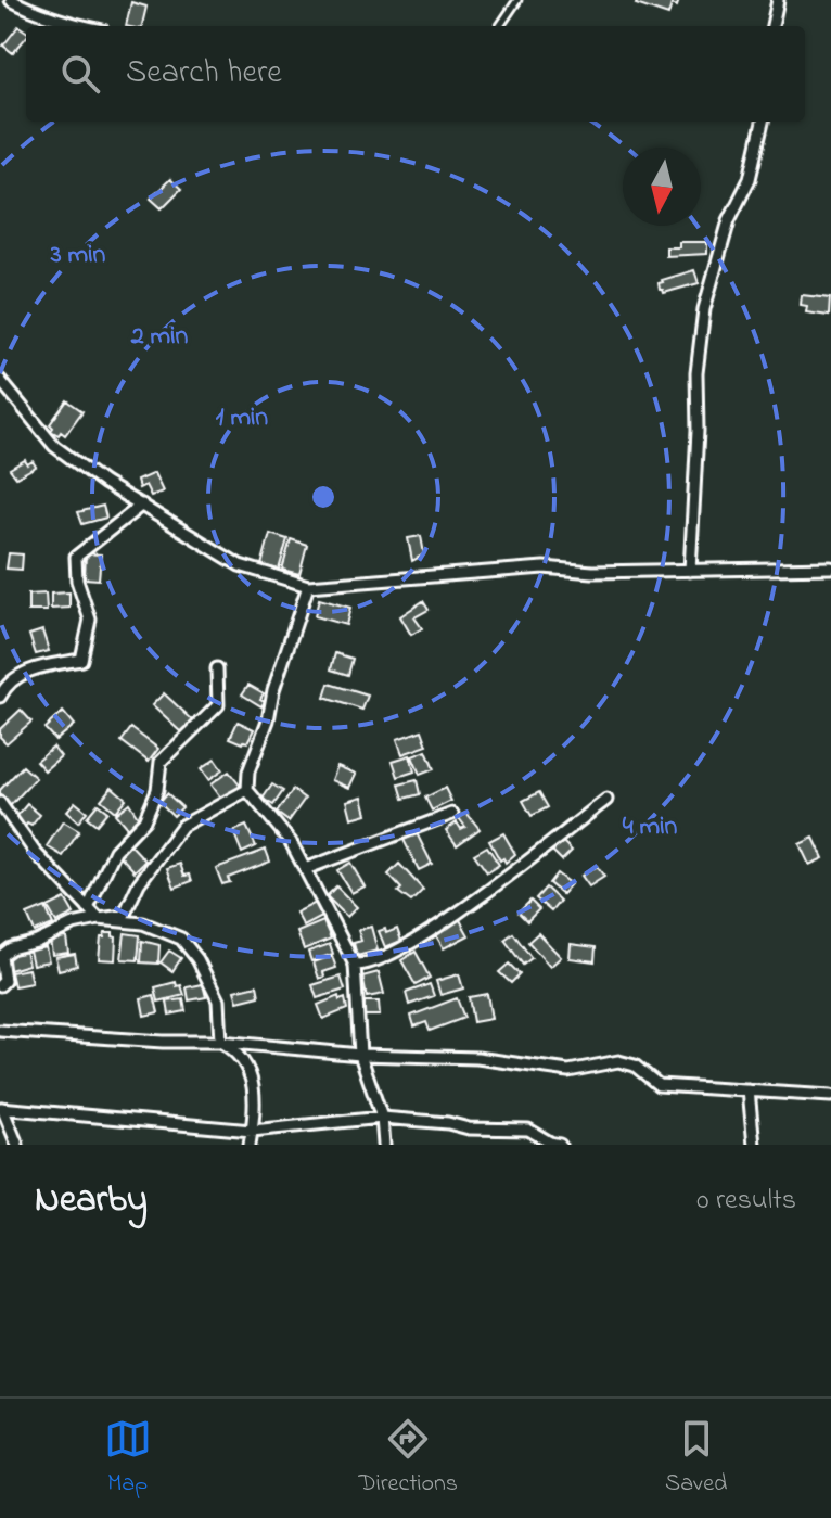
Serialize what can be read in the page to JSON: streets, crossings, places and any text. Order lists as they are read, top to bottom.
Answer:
{
  "north": "bottom",
  "page": {
    "search": "Search here",
    "heading": ["Nearby", "0 results"],
    "nav": ["Map", "Directions", "Saved"]
  },
  "rings": [
    "3 min",
    "2 min",
    "1 min",
    "4 min"
  ]
}
